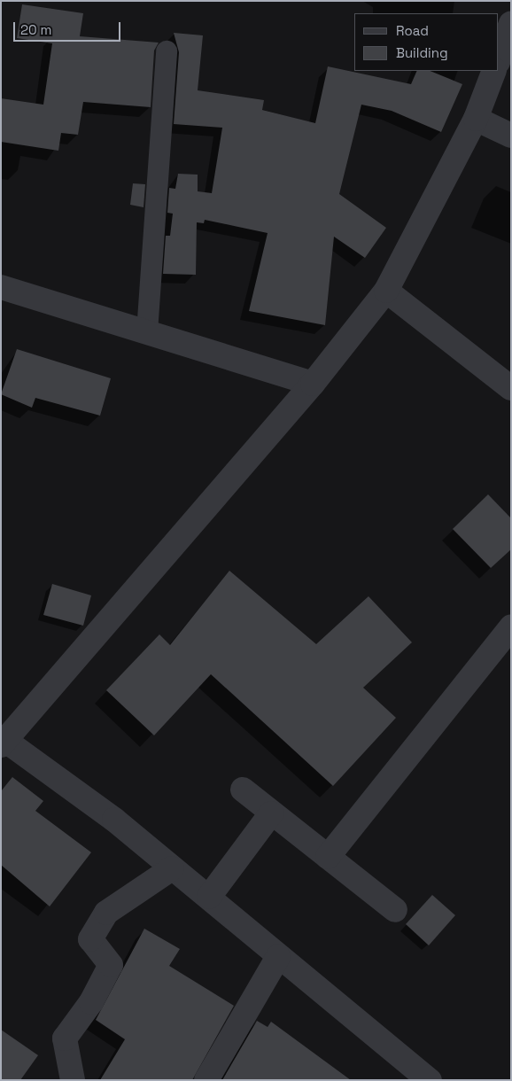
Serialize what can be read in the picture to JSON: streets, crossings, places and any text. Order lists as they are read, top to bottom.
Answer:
{
  "legend": ["Road", "Building"],
  "scale_bar": "20 m"
}
